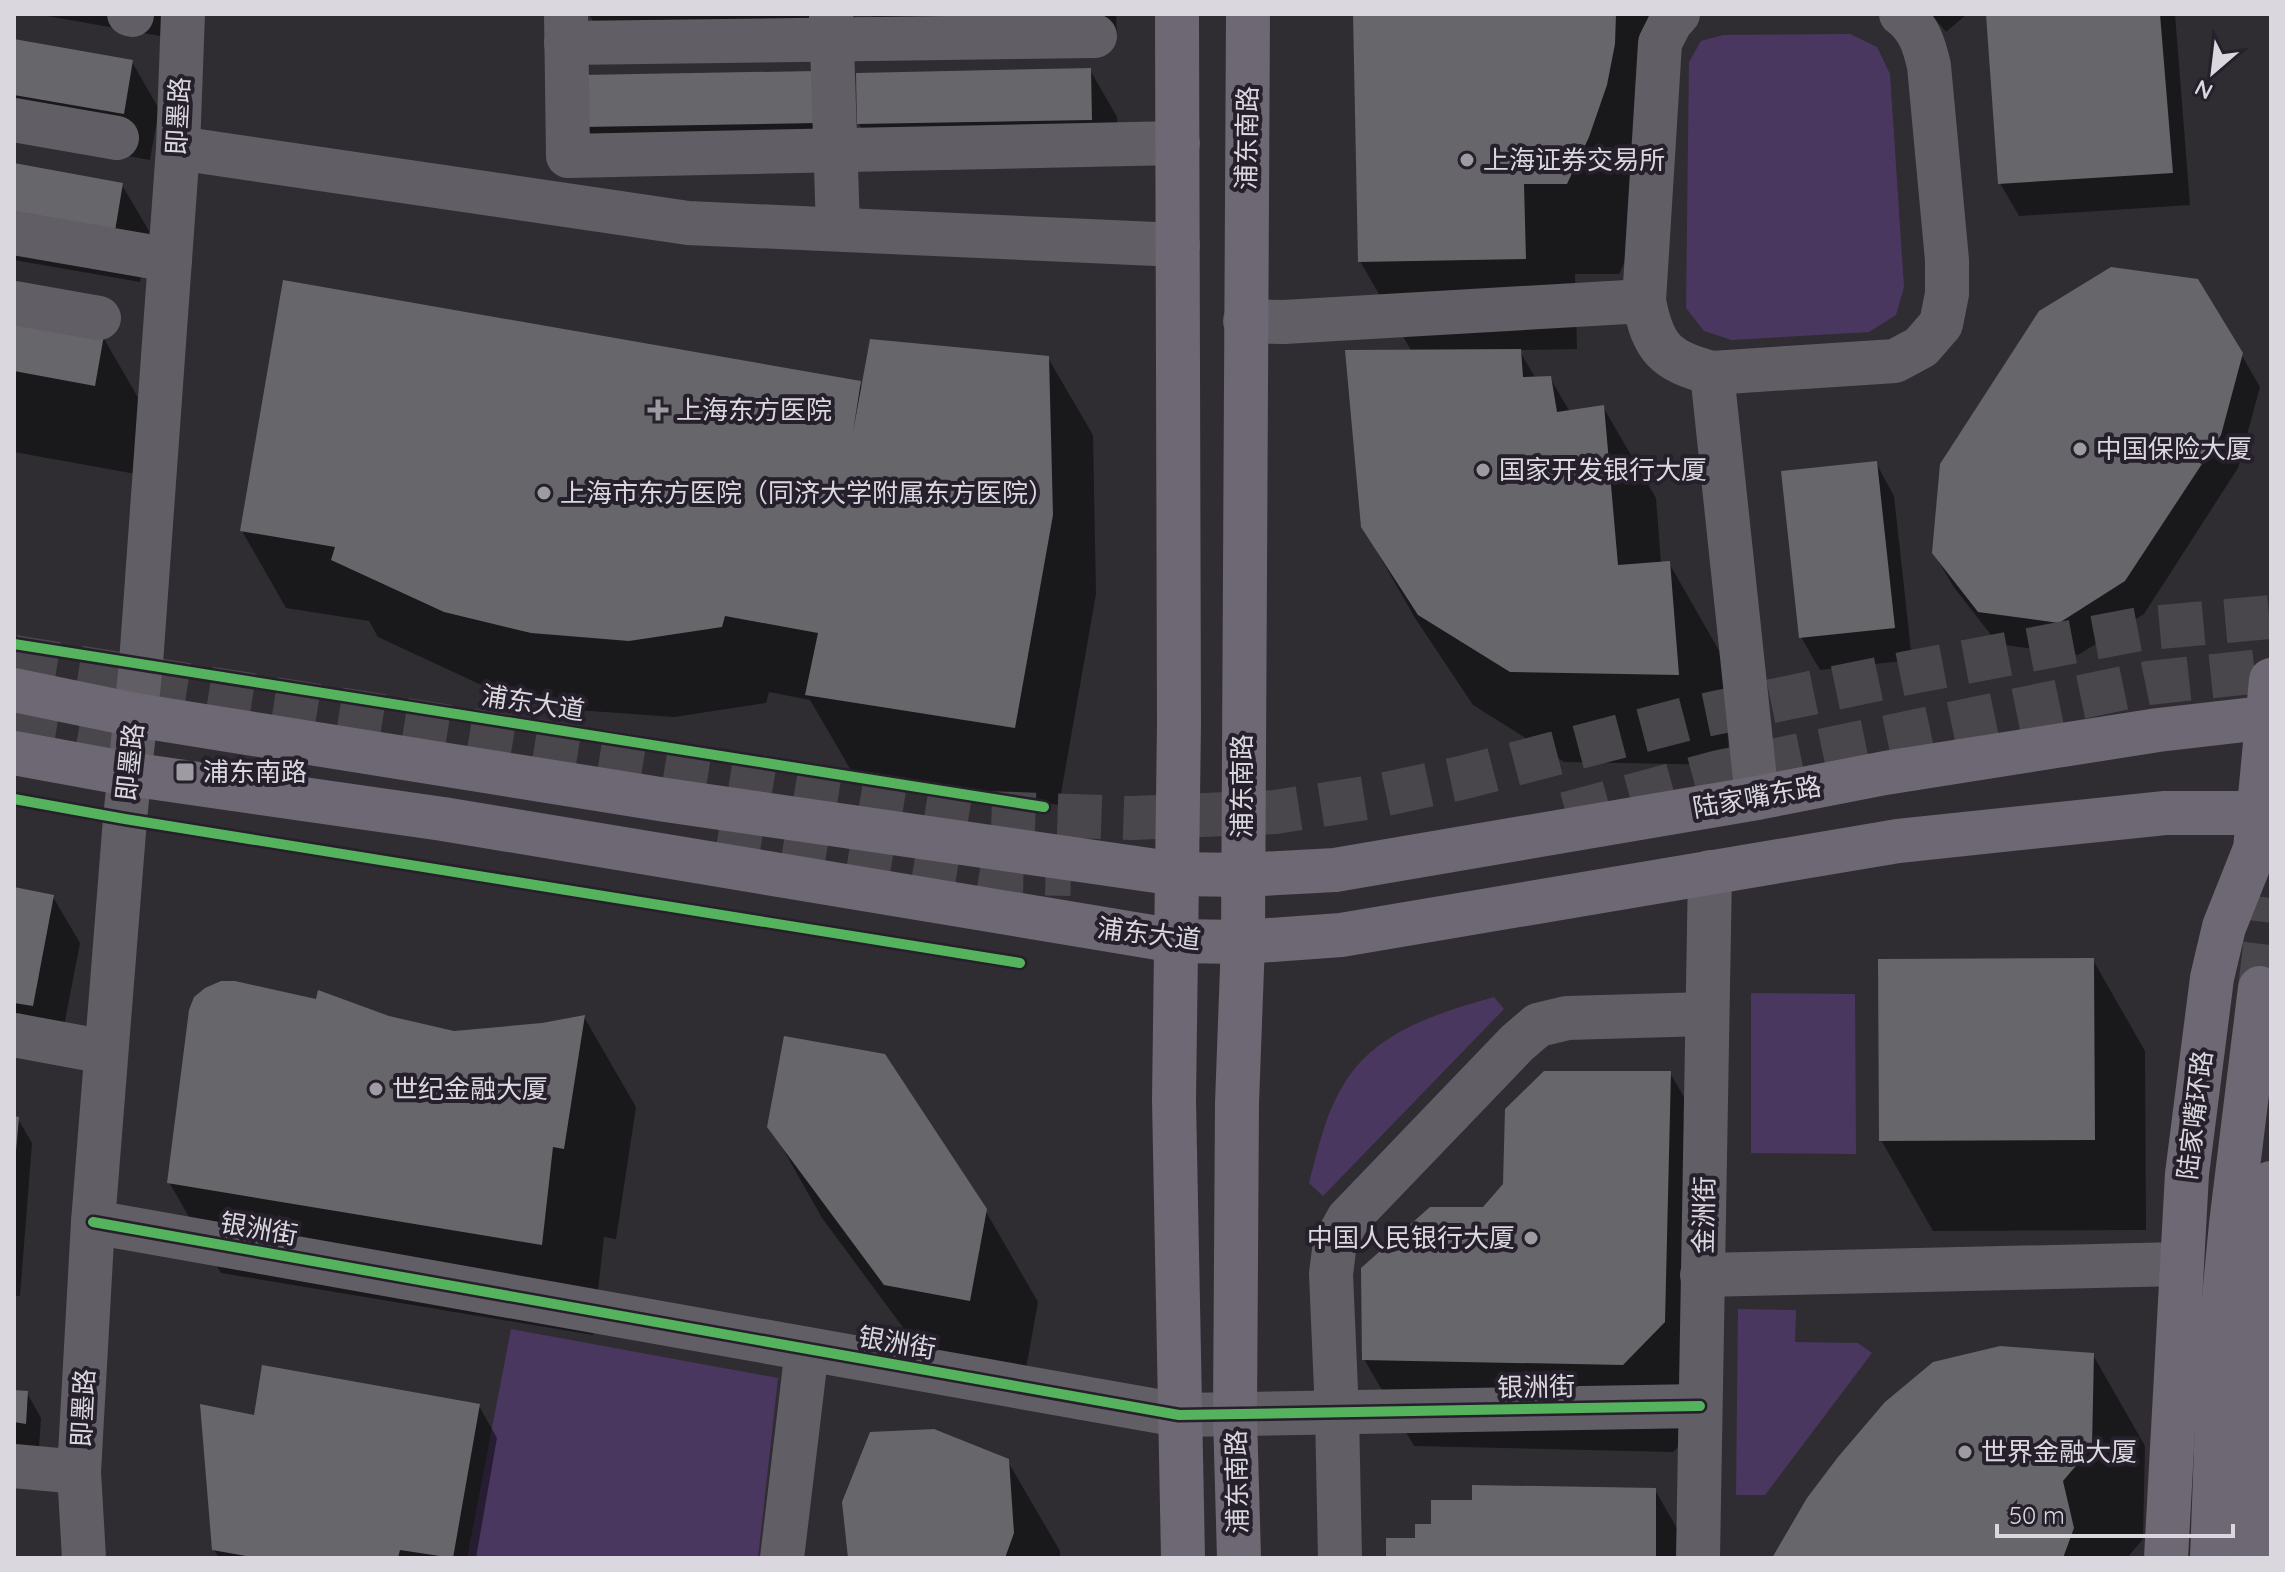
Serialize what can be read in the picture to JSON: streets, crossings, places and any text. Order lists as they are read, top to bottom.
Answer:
{
  "streets": {
    "main road": [
      "浦东南路",
      "浦东大道",
      "陆家嘴东路",
      "陆家嘴环路"
    ],
    "street": ["即墨路", "金洲街", "银洲街"]
  },
  "crossings": [
    ["即墨路", "浦东大道"],
    ["即墨路", "银洲街"],
    ["浦东南路", "浦东大道"],
    ["浦东南路", "陆家嘴东路"],
    ["浦东南路", "银洲街"],
    ["陆家嘴东路", "陆家嘴环路"],
    ["金洲街", "银洲街"]
  ],
  "places": {
    "other": [
      "上海证券交易所",
      "中国保险大厦",
      "国家开发银行大厦",
      "上海市东方医院（同济大学附属东方医院）",
      "世纪金融大厦",
      "中国人民银行大厦",
      "世界金融大厦"
    ],
    "health": ["上海东方医院"],
    "transit": ["浦东南路"]
  },
  "scale_bar": "50 m",
  "north": "bottom left"
}
